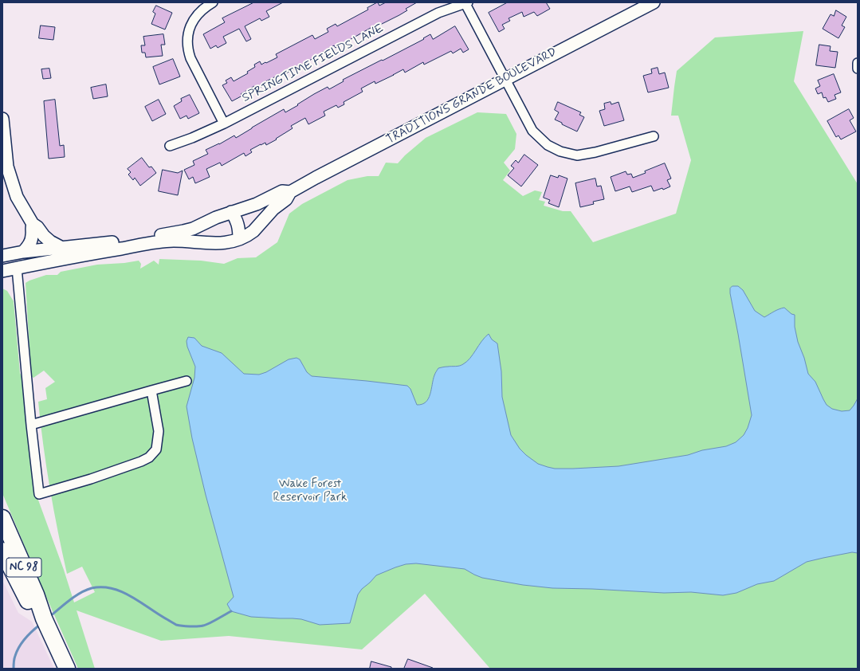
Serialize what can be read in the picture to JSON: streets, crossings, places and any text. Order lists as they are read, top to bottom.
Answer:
{
  "streets": {
    "highway": ["NC 98"],
    "main road": ["TRADITIONS GRANDE BOULEVARD"],
    "street": ["SPRINGTIME FIELDS LANE"]
  },
  "parks": ["Wake Forest Reservoir Park"]
}
